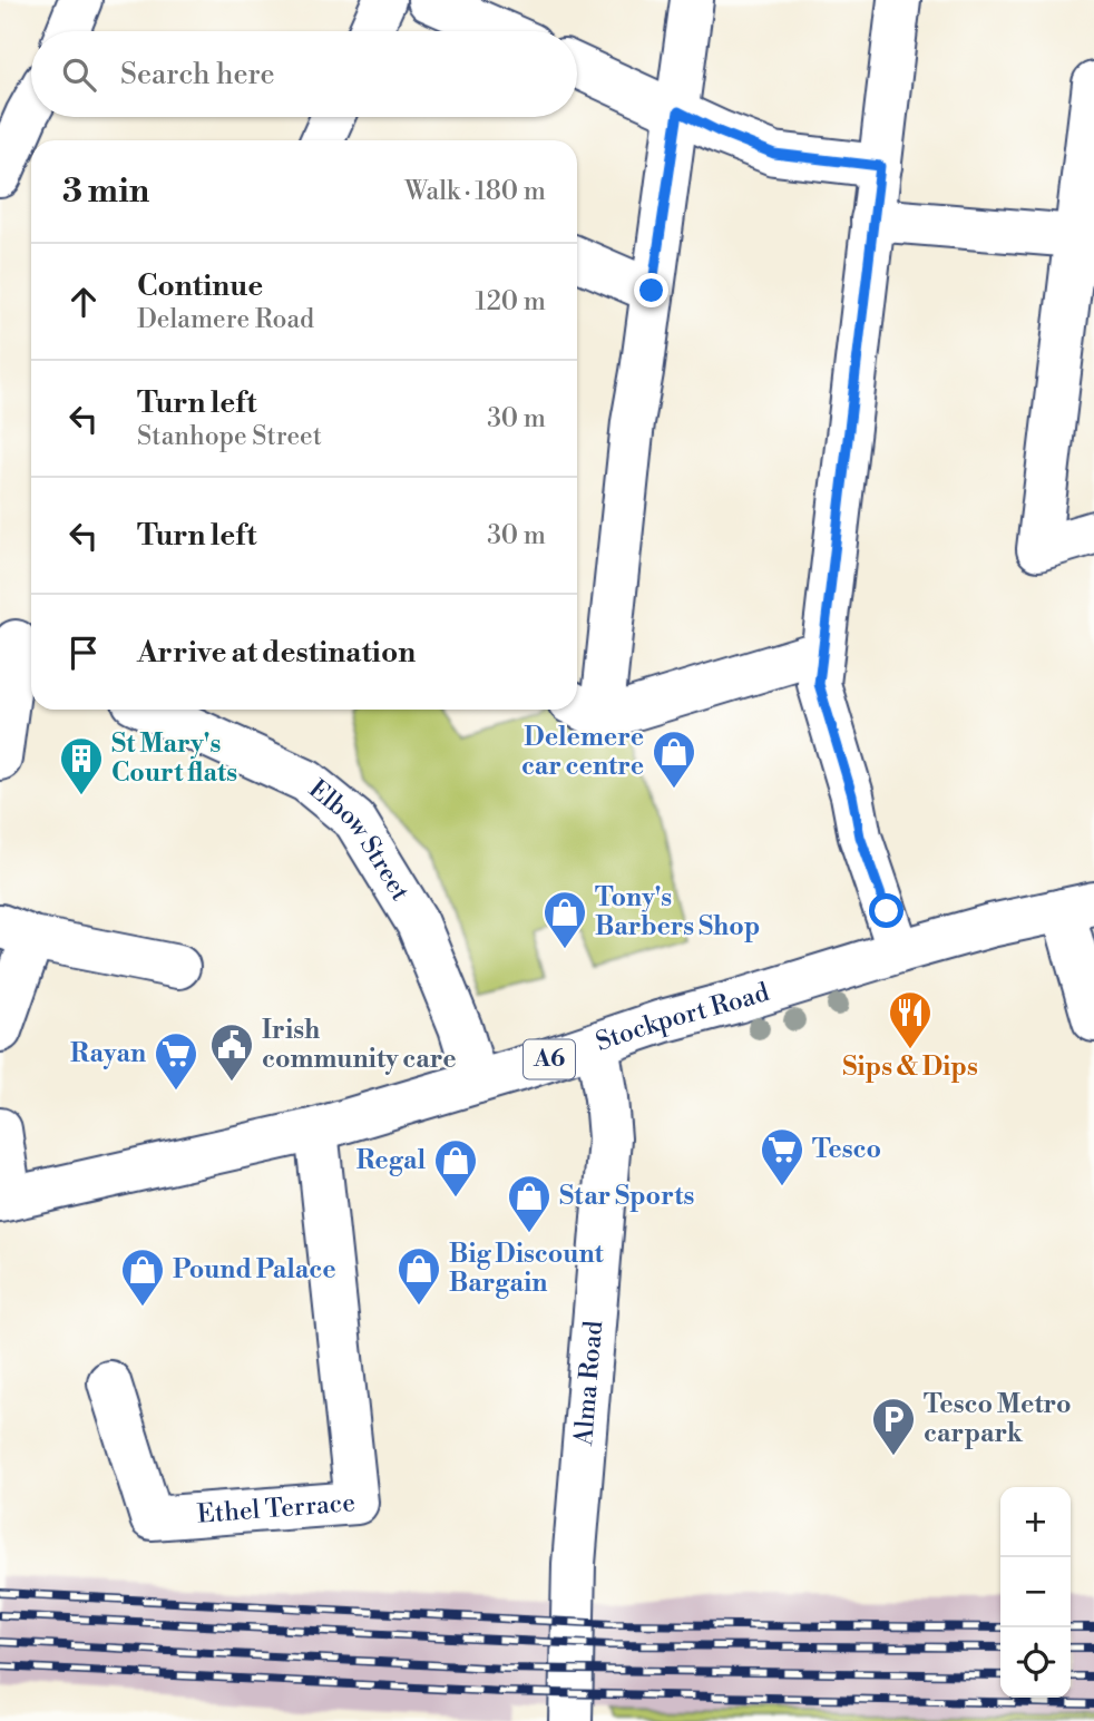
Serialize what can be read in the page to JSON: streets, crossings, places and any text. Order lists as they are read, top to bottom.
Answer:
{
  "streets": {
    "main road": [
      "Elbow Street",
      "Stockport Road",
      "A6",
      "Alma Road",
      "Ethel Terrace"
    ]
  },
  "crossings": [
    ["Elbow Street", "Stockport Road"],
    ["Stockport Road", "Alma Road"],
    ["Stockport Road", "Ethel Terrace"]
  ],
  "places": {
    "shop": [
      "Delemere car centre",
      "Tony's Barbers Shop",
      "Regal",
      "Star Sports",
      "Big Discount Bargain",
      "Pound Palace"
    ],
    "building": ["St Mary's Court flats"],
    "restaurant": ["Sips & Dips"],
    "public building": ["Irish community care"],
    "supermarket": ["Rayan", "Tesco"],
    "parking": ["Tesco Metro carpark"]
  },
  "page": {
    "search": "Search here",
    "heading": ["3 min", "Walk · 180 m"],
    "list": [
      ["Continue", "Delamere Road", "120 m"],
      ["Turn left", "Stanhope Street", "30 m"],
      ["Turn left", "30 m"],
      "Arrive at destination"
    ],
    "map_buttons": ["+", "−"]
  }
}
